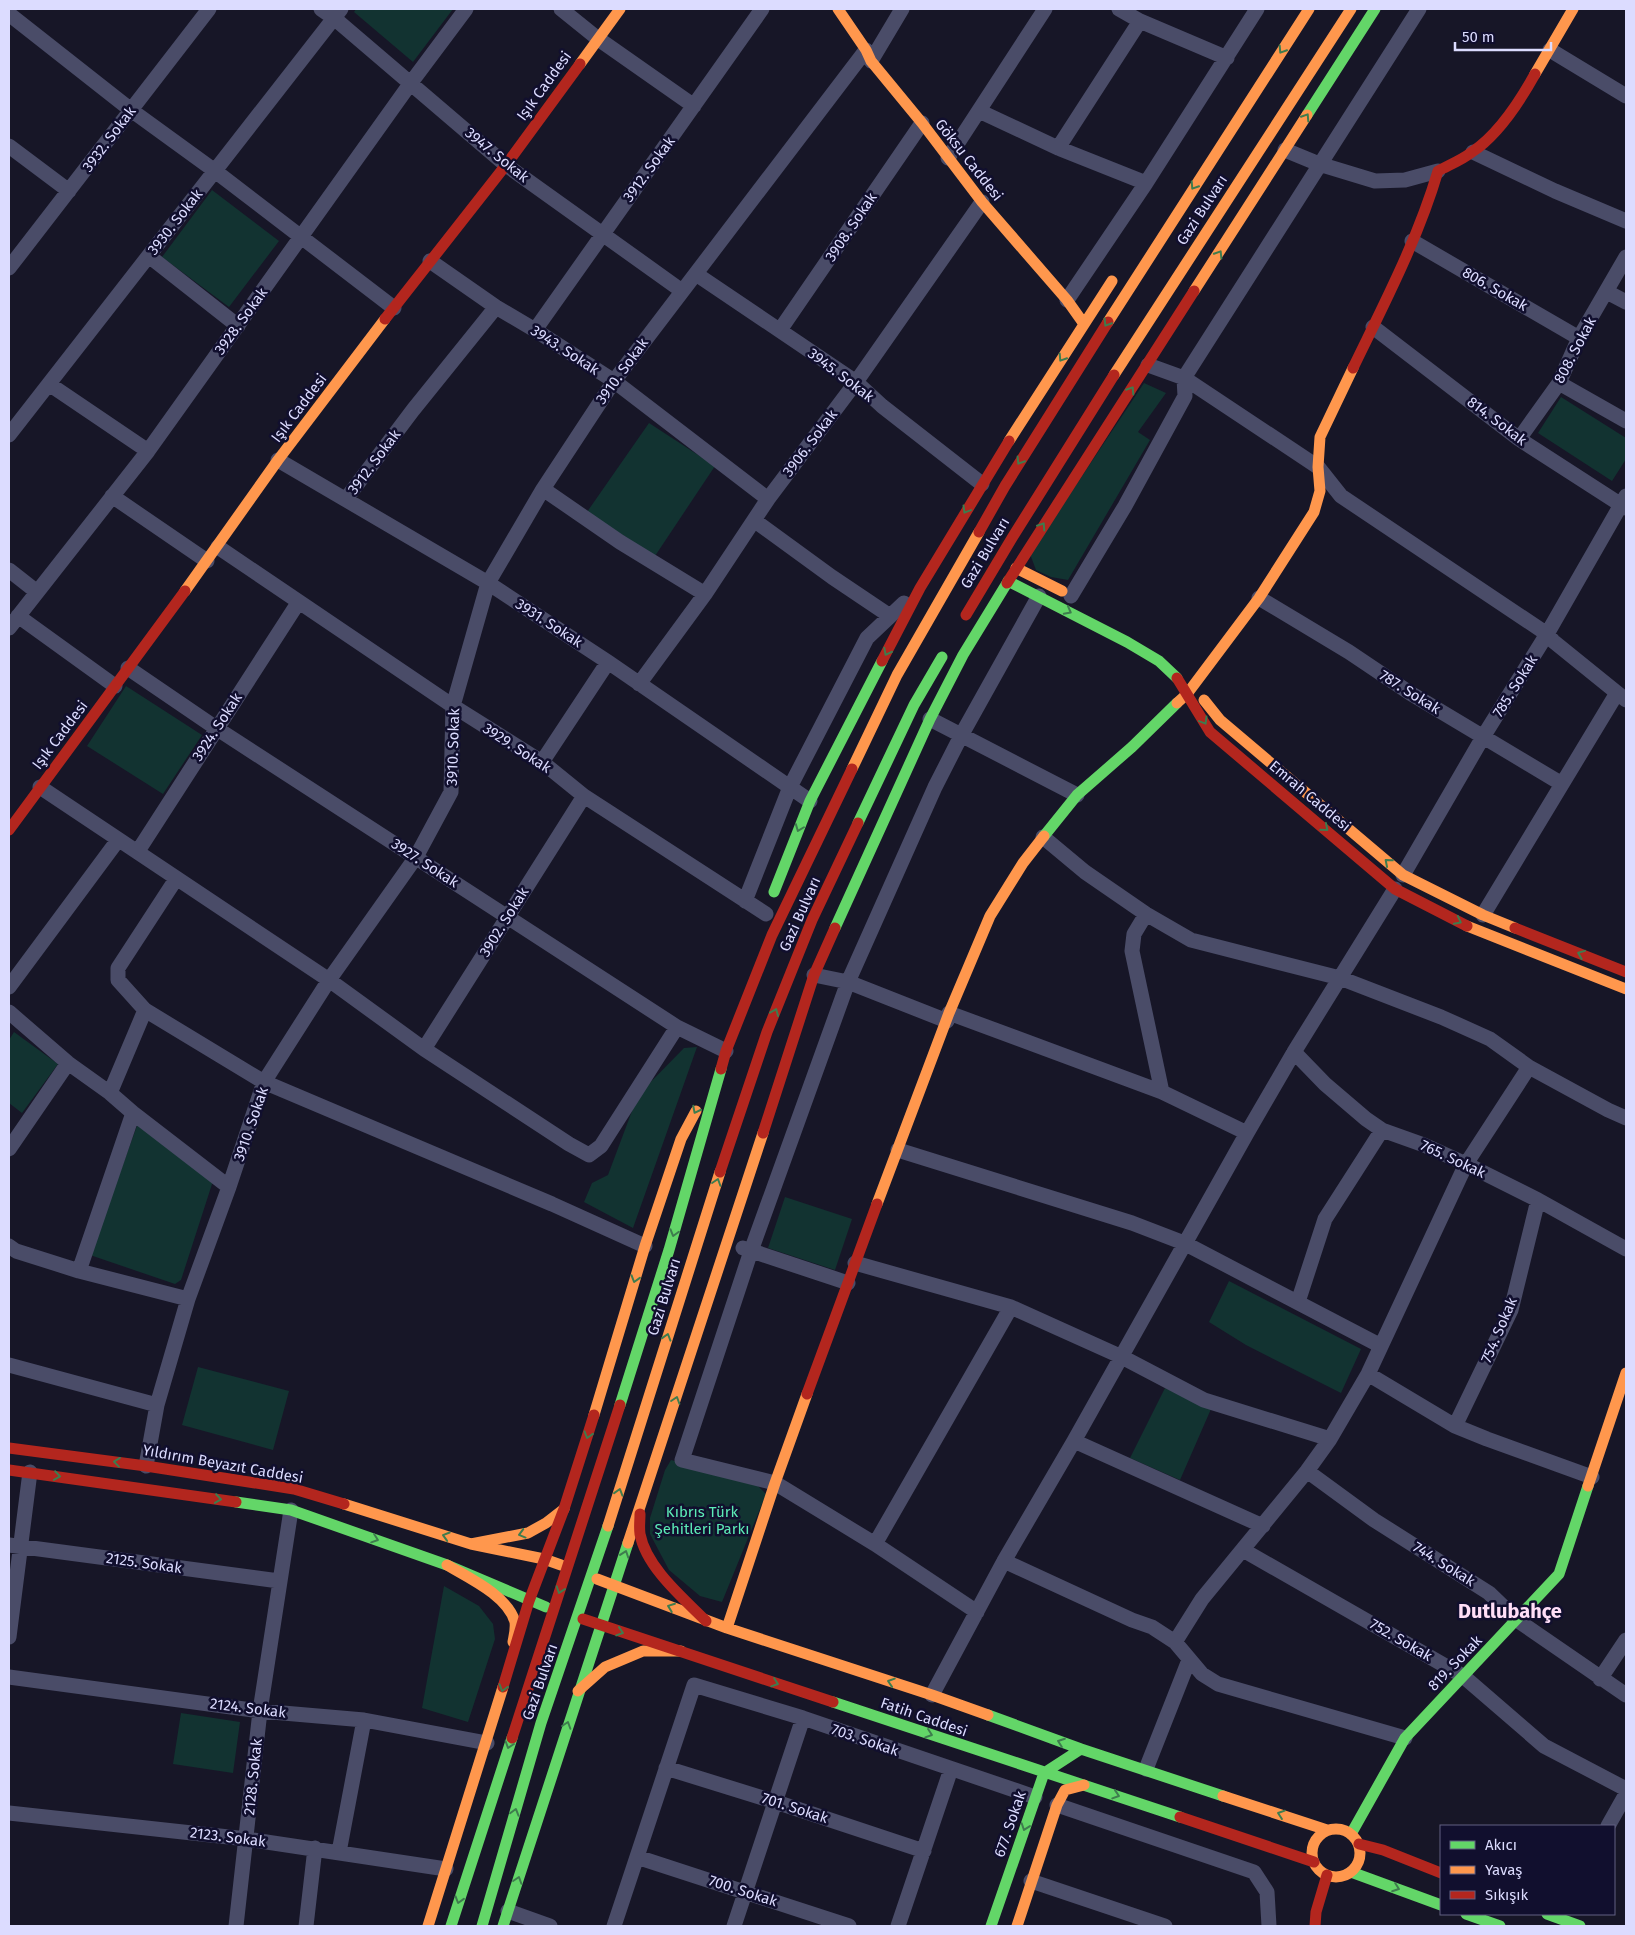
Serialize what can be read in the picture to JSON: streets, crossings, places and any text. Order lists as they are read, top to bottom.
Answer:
{
  "streets": {
    "main road": [
      "Işık Caddesi",
      "Göksu Caddesi",
      "Gazi Bulvarı",
      "Emrah Caddesi",
      "Yıldırım Beyazıt Caddesi",
      "819. Sokak",
      "Fatih Caddesi",
      "677. Sokak"
    ],
    "street": [
      "3932. Sokak",
      "3947. Sokak",
      "3912. Sokak",
      "3930. Sokak",
      "3908. Sokak",
      "806. Sokak",
      "3928. Sokak",
      "3943. Sokak",
      "808. Sokak",
      "3910. Sokak",
      "3945. Sokak",
      "814. Sokak",
      "3906. Sokak",
      "3931. Sokak",
      "785. Sokak",
      "787. Sokak",
      "3924. Sokak",
      "3929. Sokak",
      "3927. Sokak",
      "3902. Sokak",
      "765. Sokak",
      "754. Sokak",
      "2125. Sokak",
      "744. Sokak",
      "752. Sokak",
      "2124. Sokak",
      "703. Sokak",
      "2128. Sokak",
      "701. Sokak",
      "2123. Sokak",
      "700. Sokak"
    ]
  },
  "crossings": [
    ["Işık Caddesi", "3947. Sokak"],
    ["Işık Caddesi", "3943. Sokak"],
    ["Işık Caddesi", "3931. Sokak"],
    ["Işık Caddesi", "3929. Sokak"],
    ["Işık Caddesi", "3927. Sokak"],
    ["3947. Sokak", "3912. Sokak"],
    ["3947. Sokak", "3930. Sokak"],
    ["3947. Sokak", "3928. Sokak"],
    ["3947. Sokak", "3910. Sokak"],
    ["Göksu Caddesi", "3908. Sokak"],
    ["Göksu Caddesi", "3910. Sokak"],
    ["Göksu Caddesi", "3906. Sokak"],
    ["3912. Sokak", "3943. Sokak"],
    ["3912. Sokak", "3931. Sokak"],
    ["Gazi Bulvarı", "3927. Sokak"],
    ["3908. Sokak", "3945. Sokak"],
    ["806. Sokak", "808. Sokak"],
    ["3943. Sokak", "3910. Sokak"],
    ["3943. Sokak", "3906. Sokak"],
    ["808. Sokak", "814. Sokak"],
    ["3910. Sokak", "3945. Sokak"],
    ["3910. Sokak", "3931. Sokak"],
    ["3910. Sokak", "3929. Sokak"],
    ["3910. Sokak", "3927. Sokak"],
    ["3910. Sokak", "Yıldırım Beyazıt Caddesi"],
    ["3945. Sokak", "3906. Sokak"],
    ["814. Sokak", "785. Sokak"],
    ["3906. Sokak", "3931. Sokak"],
    ["785. Sokak", "787. Sokak"],
    ["785. Sokak", "Emrah Caddesi"],
    ["3924. Sokak", "3929. Sokak"],
    ["3924. Sokak", "3927. Sokak"],
    ["3929. Sokak", "3902. Sokak"],
    ["3927. Sokak", "3902. Sokak"],
    ["765. Sokak", "754. Sokak"],
    ["Yıldırım Beyazıt Caddesi", "Fatih Caddesi"],
    ["2125. Sokak", "2128. Sokak"],
    ["744. Sokak", "819. Sokak"],
    ["752. Sokak", "819. Sokak"],
    ["819. Sokak", "Fatih Caddesi"],
    ["2124. Sokak", "2128. Sokak"],
    ["Fatih Caddesi", "677. Sokak"],
    ["703. Sokak", "701. Sokak"],
    ["703. Sokak", "677. Sokak"],
    ["2128. Sokak", "2123. Sokak"]
  ],
  "districts": ["Dutlubahçe"],
  "parks": ["Kıbrıs Türk Şehitleri Parkı"],
  "legend": ["Akıcı", "Yavaş", "Sıkışık"],
  "scale_bar": "50 m"
}
